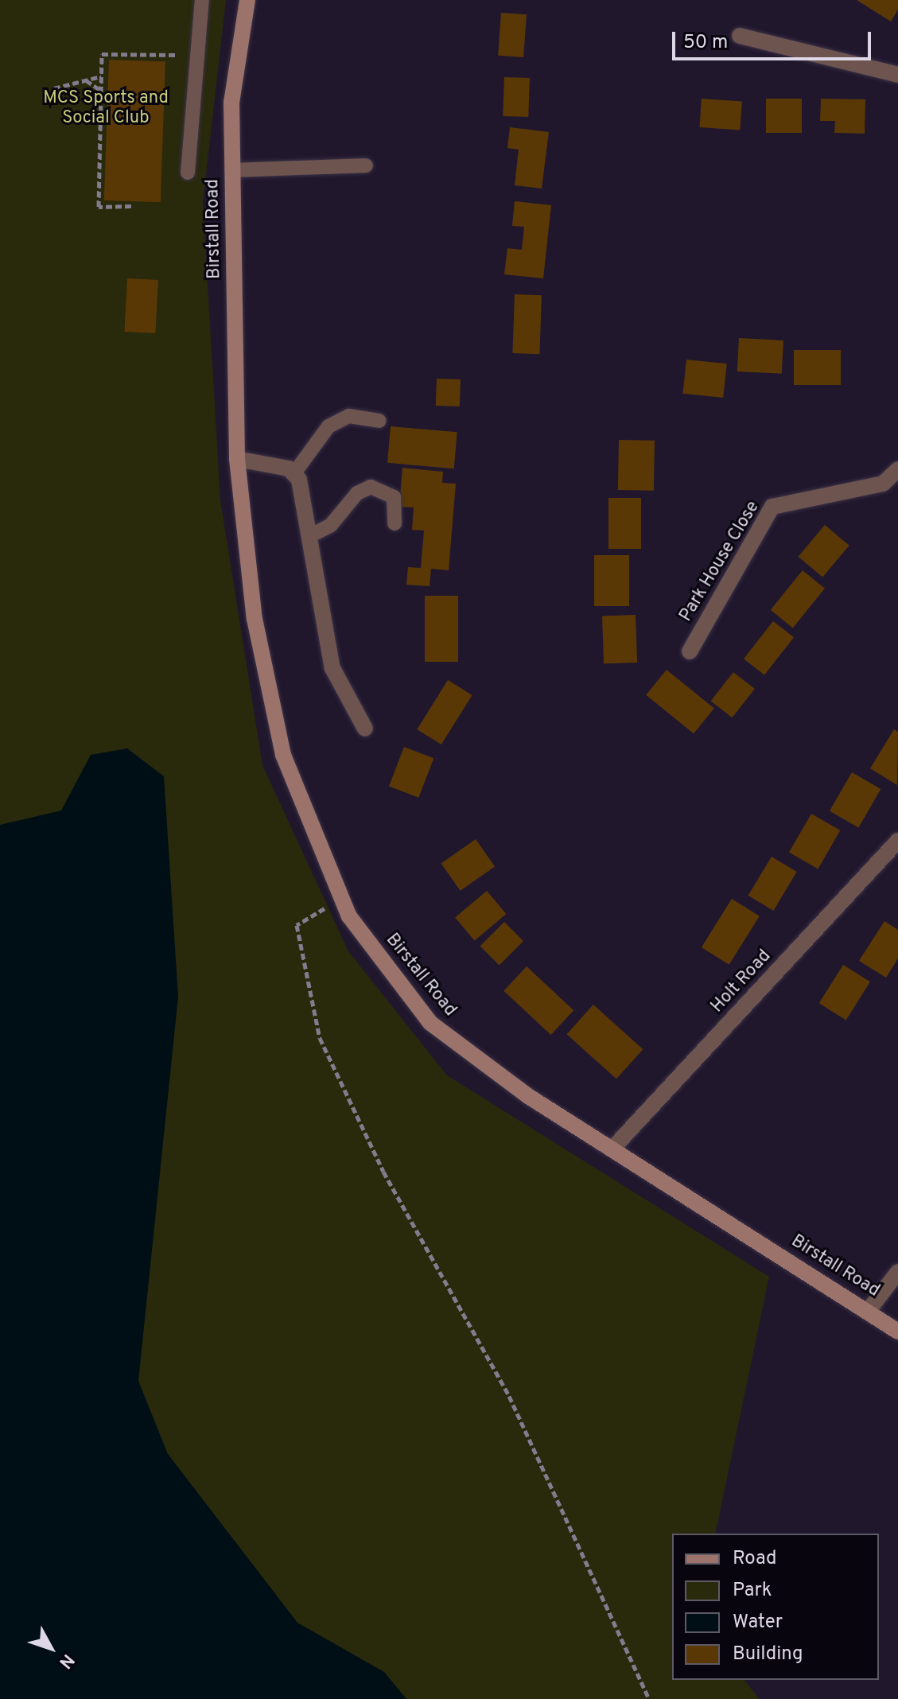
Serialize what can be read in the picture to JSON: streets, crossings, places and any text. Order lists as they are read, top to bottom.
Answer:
{
  "streets": {
    "street": ["Birstall Road", "Park House Close", "Holt Road"]
  },
  "crossings": [
    ["Birstall Road", "Holt Road"]
  ],
  "parks": ["MCS Sports and Social Club"],
  "legend": [
    "Road",
    "Park",
    "Water",
    "Building"
  ],
  "scale_bar": "50 m",
  "north": "bottom right"
}
